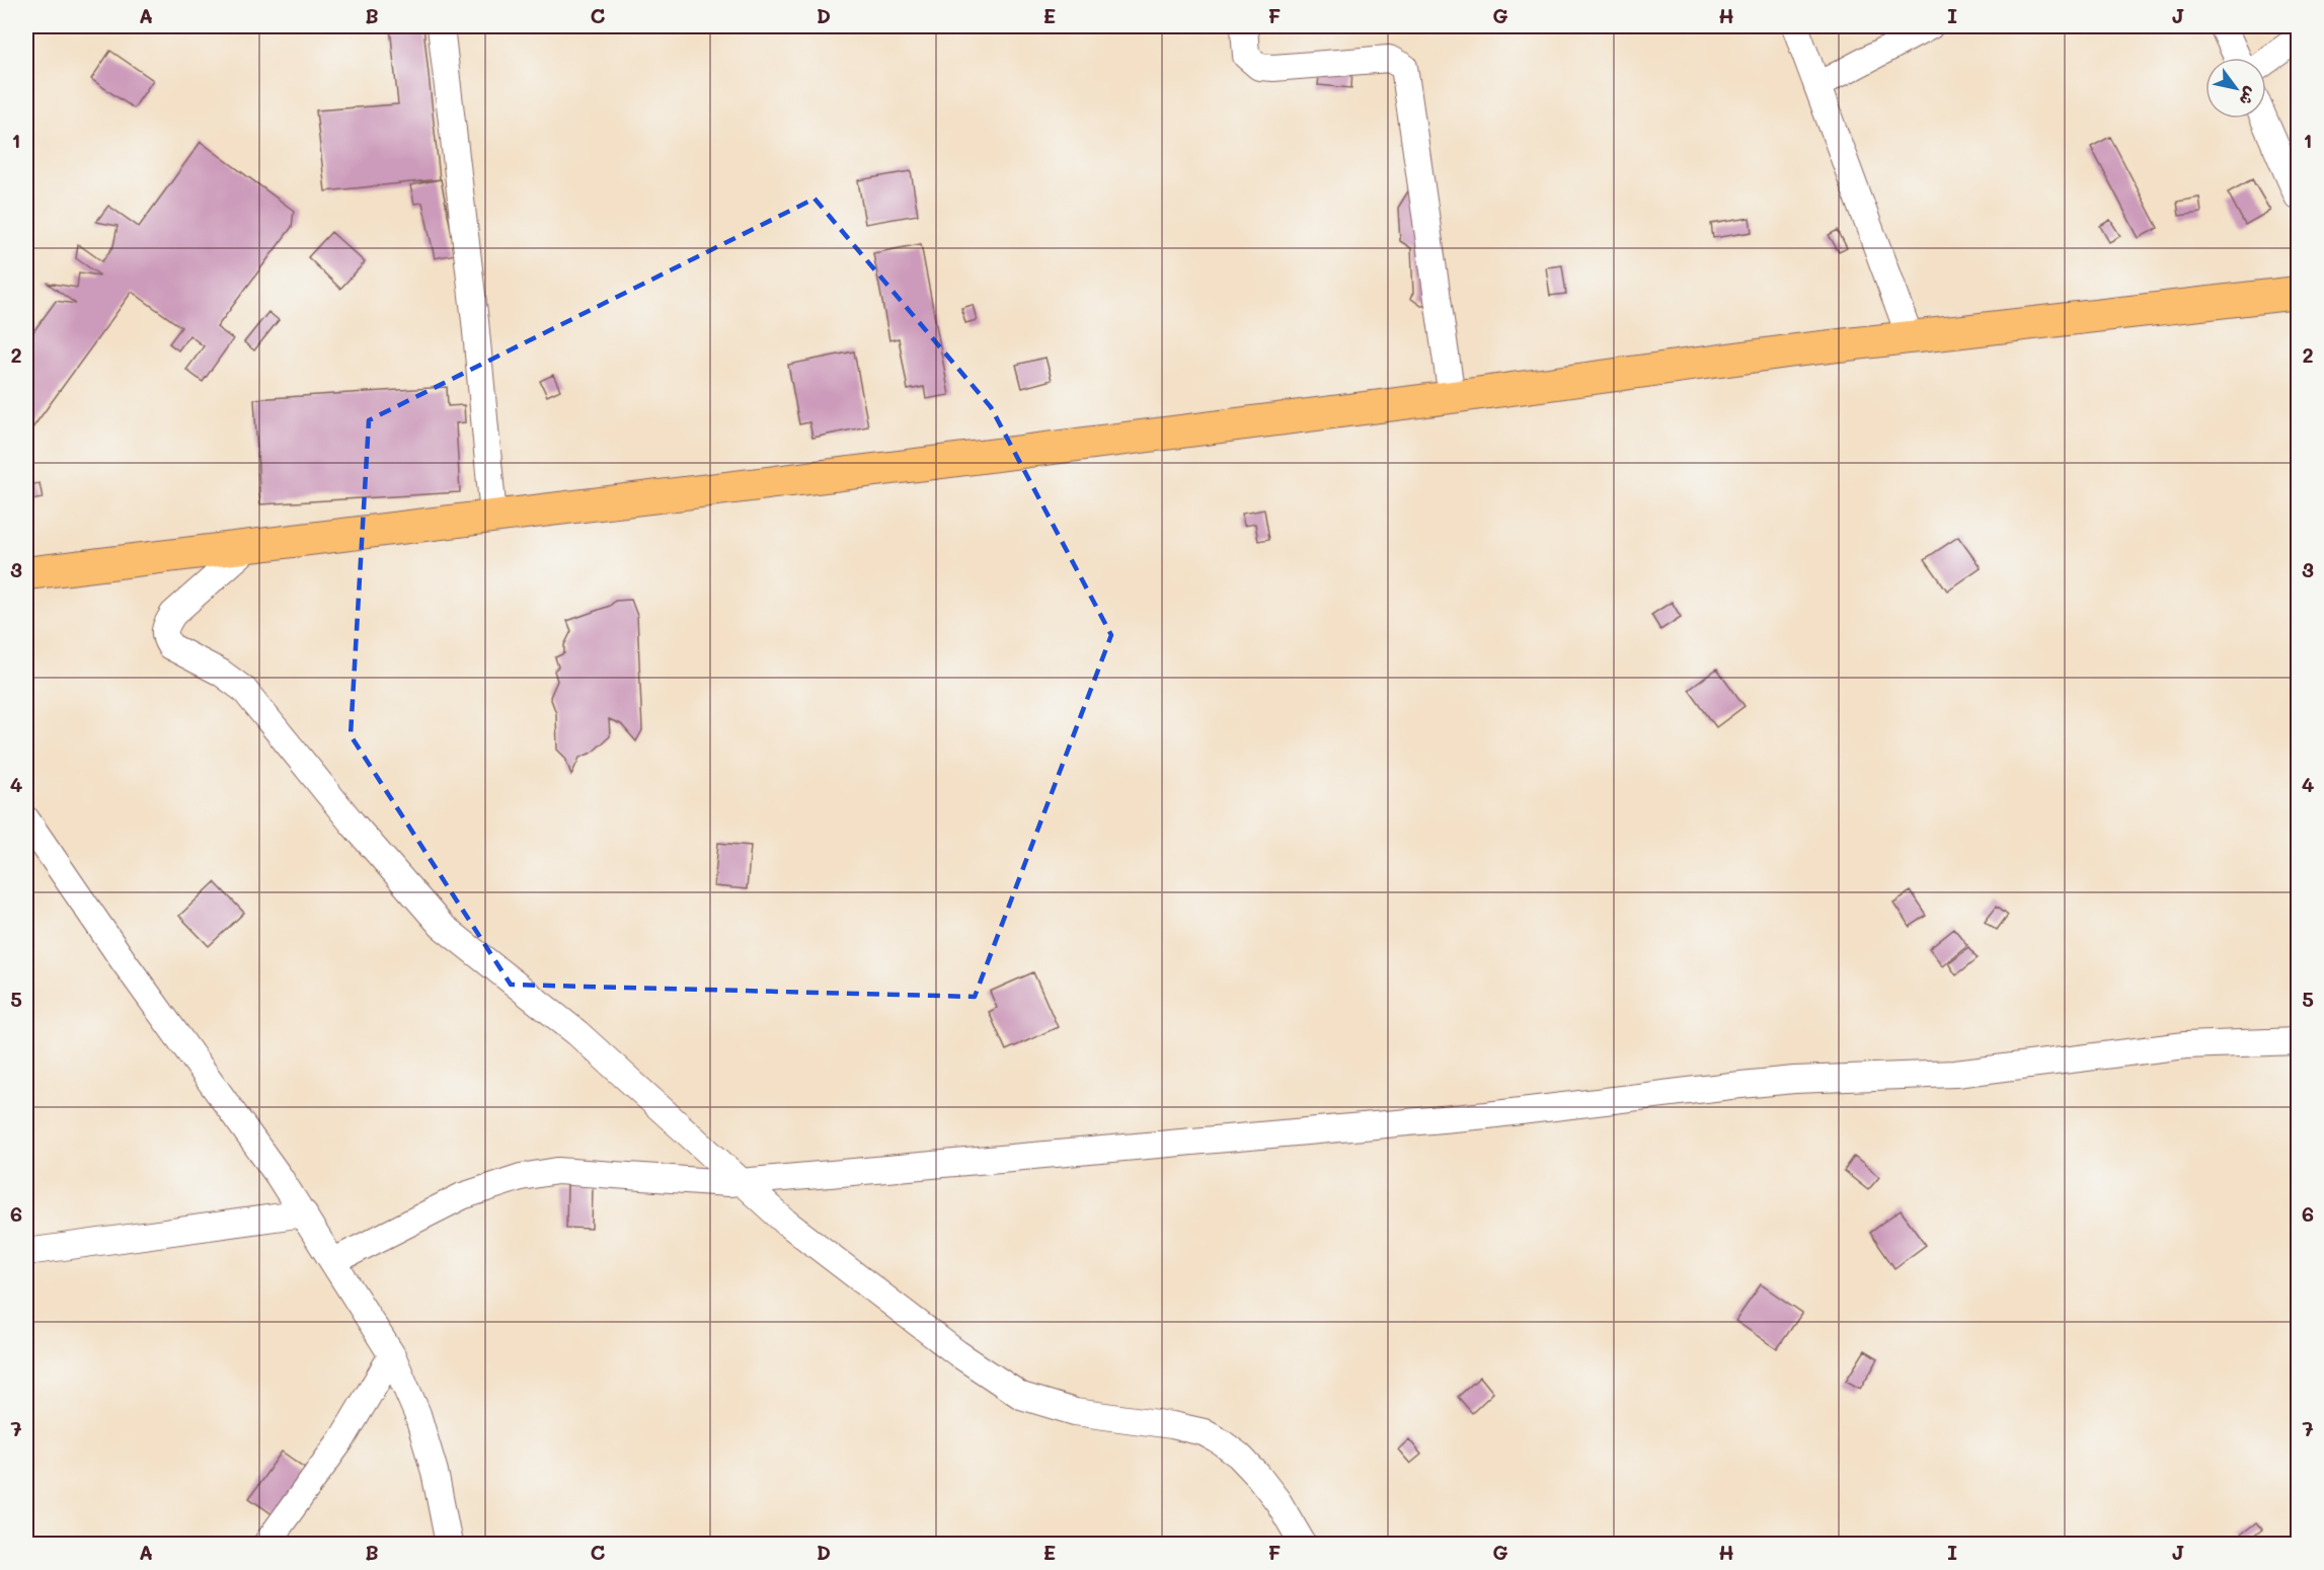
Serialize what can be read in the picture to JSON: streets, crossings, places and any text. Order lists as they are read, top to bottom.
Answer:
{
  "north": "bottom right",
  "grid": {
    "columns": [
      "A",
      "B",
      "C",
      "D",
      "E",
      "F",
      "G",
      "H",
      "I",
      "J"
    ],
    "rows": [
      "1",
      "2",
      "3",
      "4",
      "5",
      "6",
      "7"
    ]
  }
}
